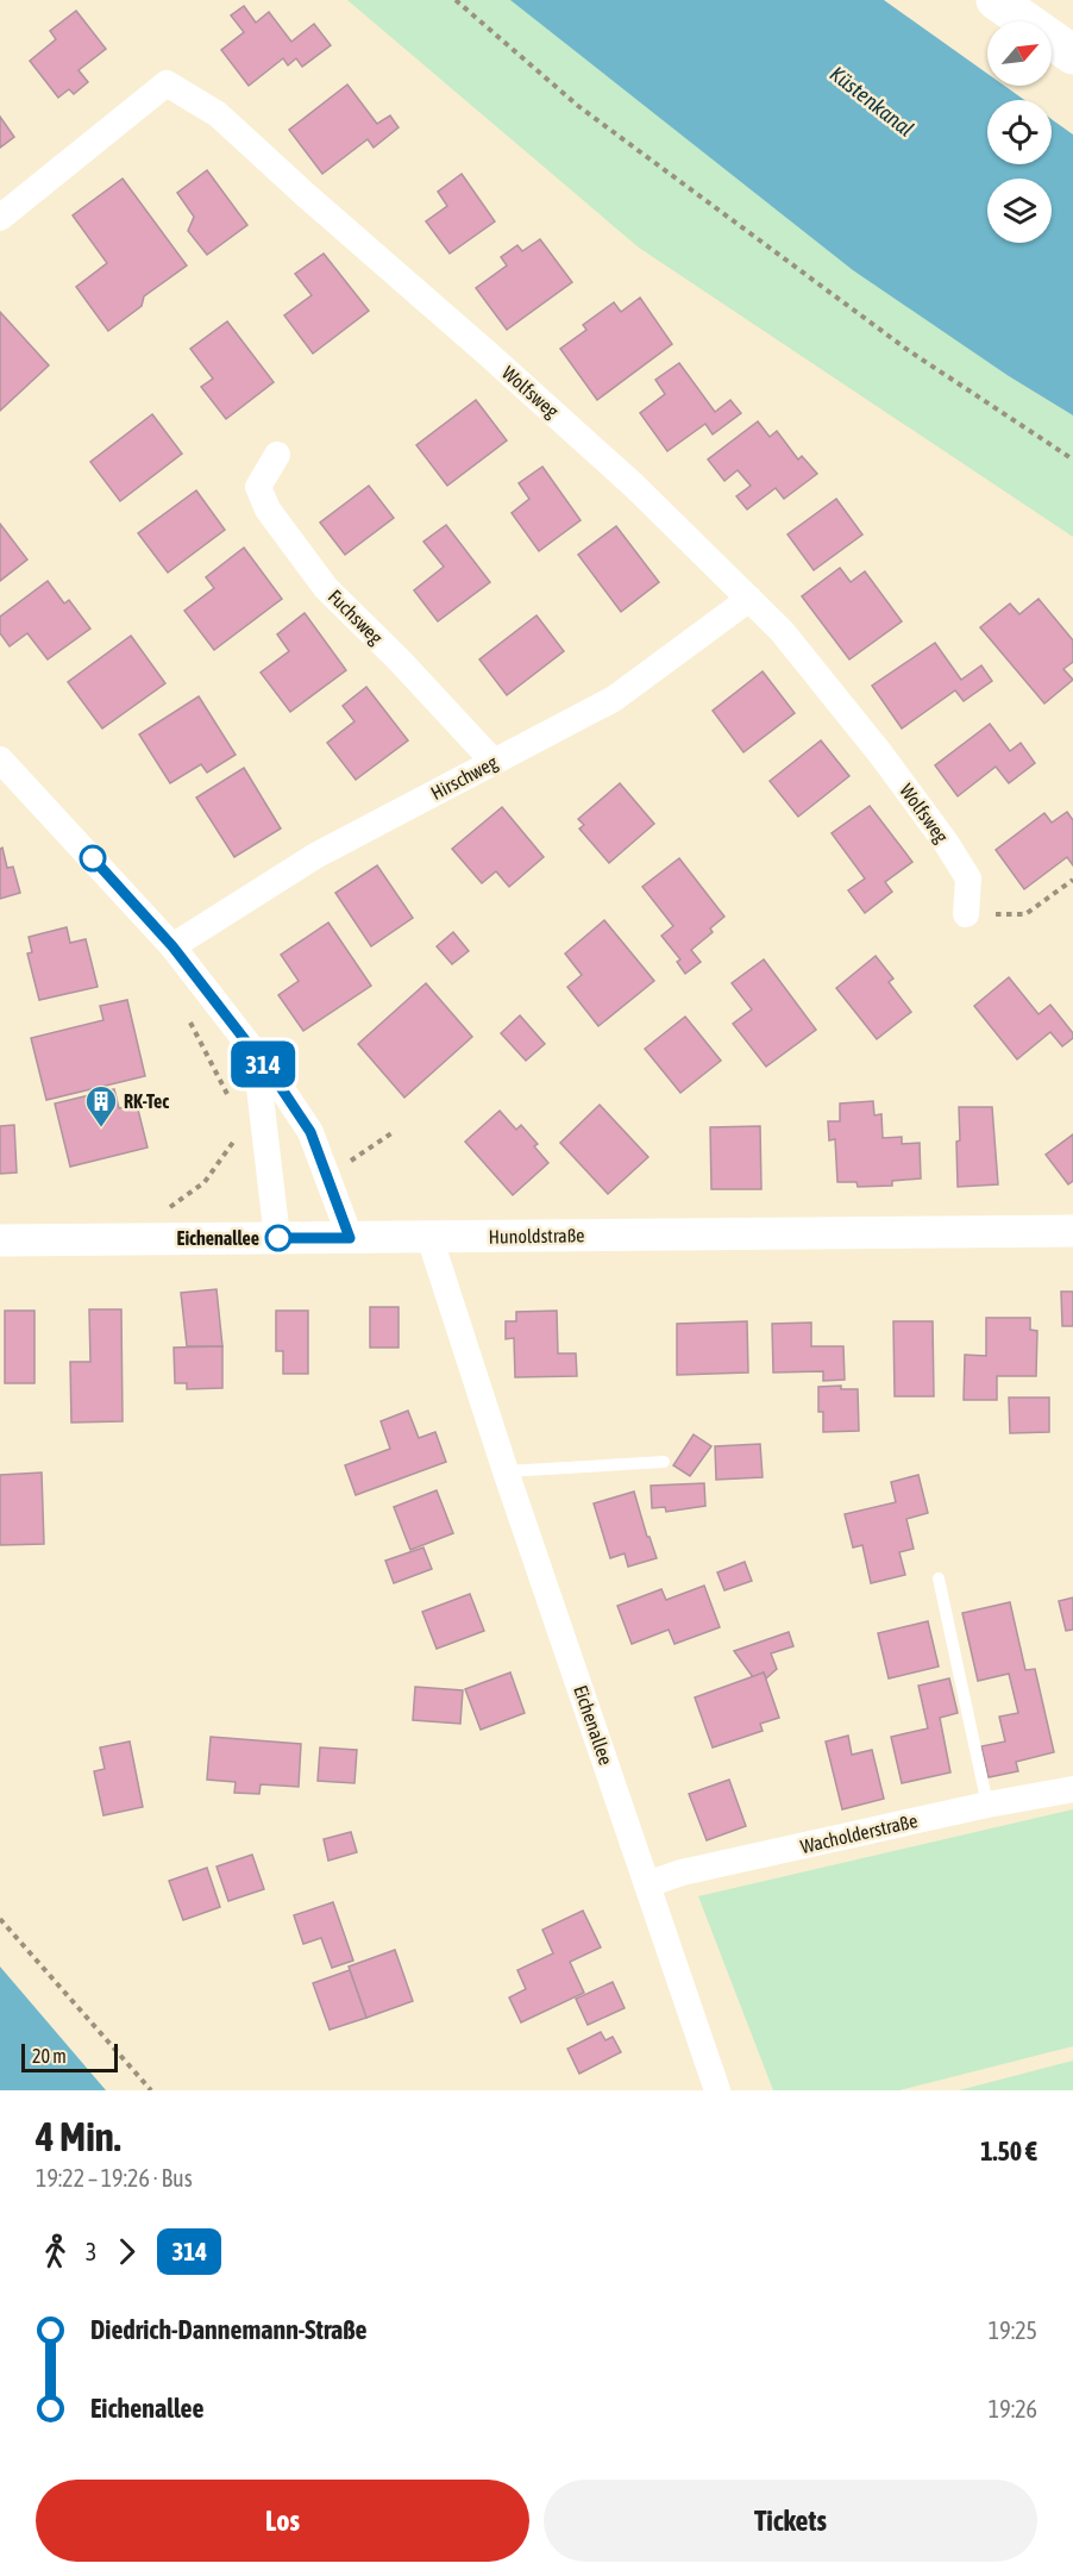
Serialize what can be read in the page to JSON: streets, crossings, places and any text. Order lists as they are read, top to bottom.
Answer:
{
  "streets": {
    "street": [
      "Wolfsweg",
      "Fuchsweg",
      "Hirschweg",
      "Hunoldstraße",
      "Eichenallee",
      "Wacholderstraße"
    ]
  },
  "crossings": [
    ["Wolfsweg", "Hirschweg"],
    ["Fuchsweg", "Hirschweg"],
    ["Hunoldstraße", "Eichenallee"],
    ["Eichenallee", "Wacholderstraße"]
  ],
  "water": ["Küstenkanal"],
  "places": {
    "building": ["RK-Tec"],
    "other": ["Eichenallee"]
  },
  "lines": ["bus line 314"],
  "scale_bar": "20 m",
  "north": "top right",
  "page": {
    "on_map": "314",
    "scale": "20 m",
    "heading": ["4 Min.", "19:22 – 19:26 · Bus", "1.50 €"],
    "legs": ["3", "314"],
    "list": [
      {
        "name": "Diedrich-Dannemann-Straße",
        "value": "19:25"
      },
      {
        "name": "Eichenallee",
        "value": "19:26"
      }
    ],
    "buttons": ["Los", "Tickets"]
  }
}
